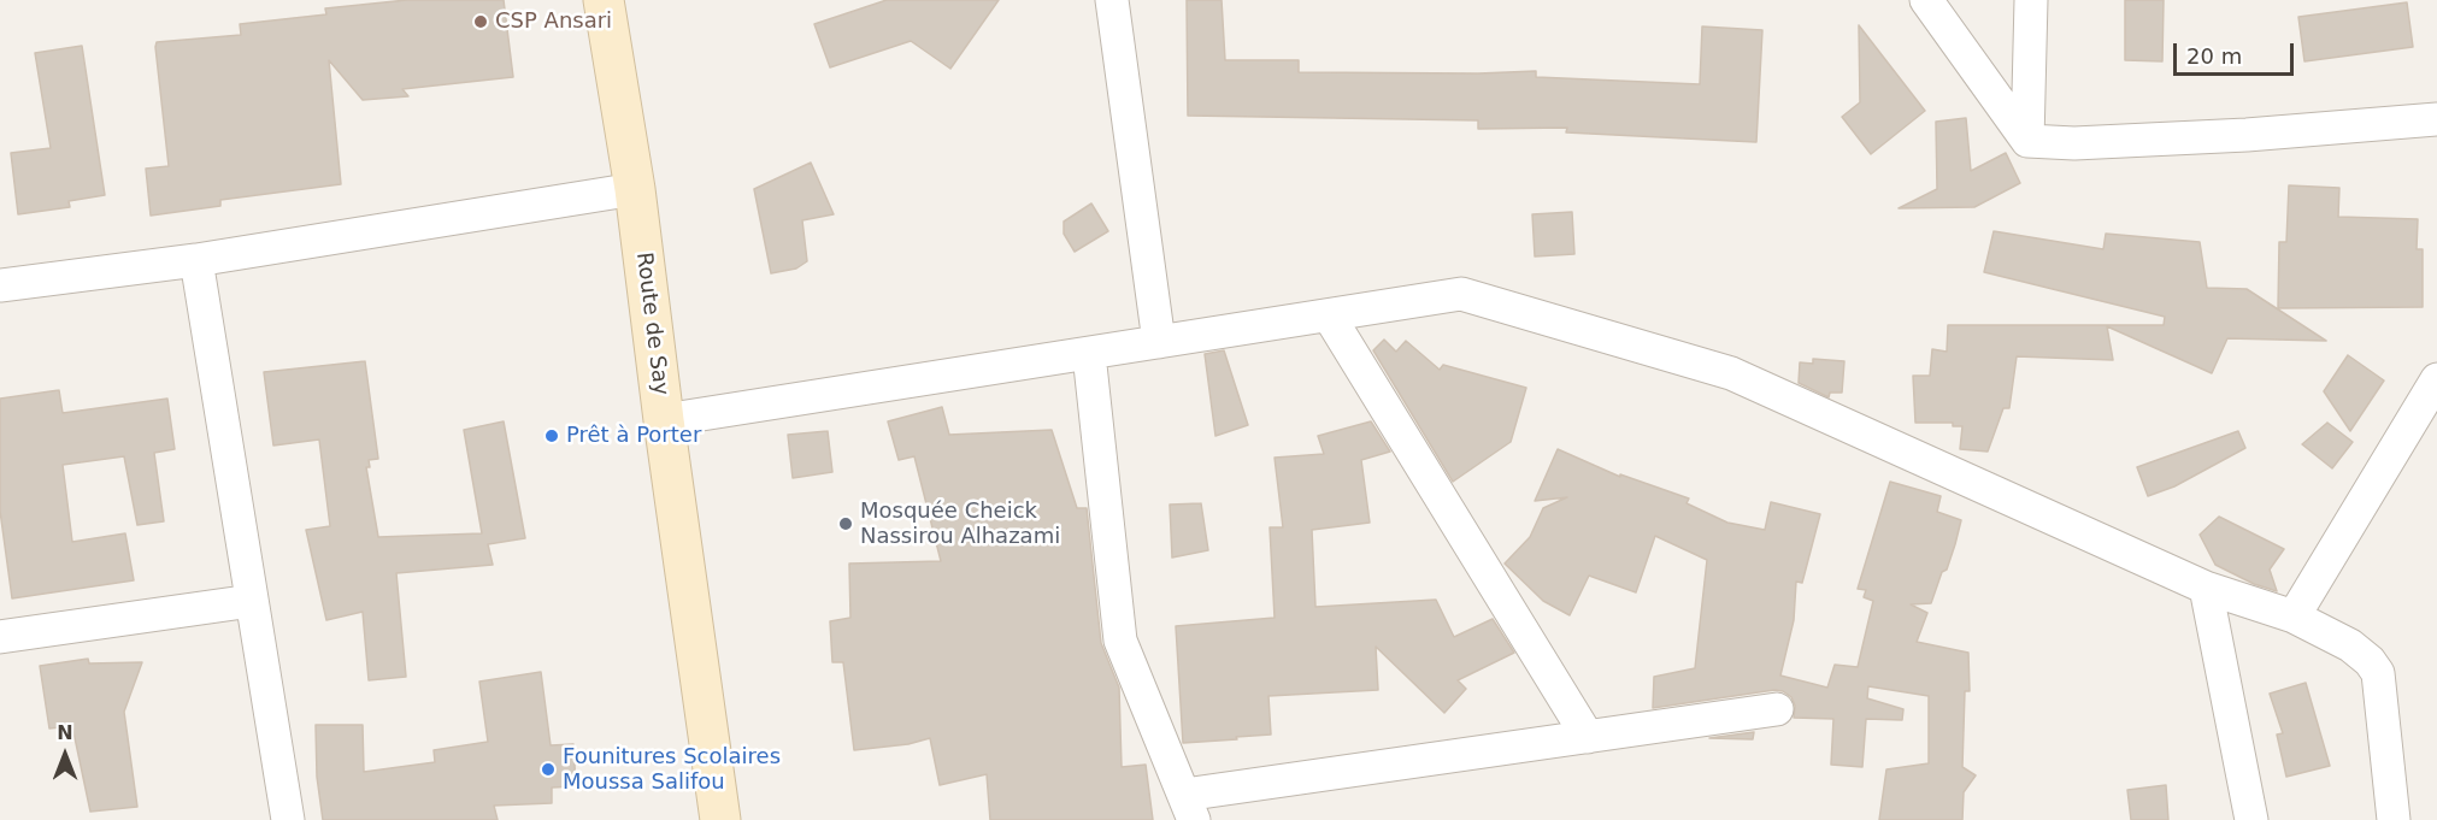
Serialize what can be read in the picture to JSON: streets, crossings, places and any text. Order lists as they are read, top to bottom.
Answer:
{
  "streets": {
    "main road": ["Route de Say"]
  },
  "places": [
    "CSP Ansari",
    "Prêt à Porter",
    "Mosquée Cheick Nassirou Alhazami",
    "Founitures Scolaires Moussa Salifou"
  ],
  "scale_bar": "20 m",
  "north": "top"
}
